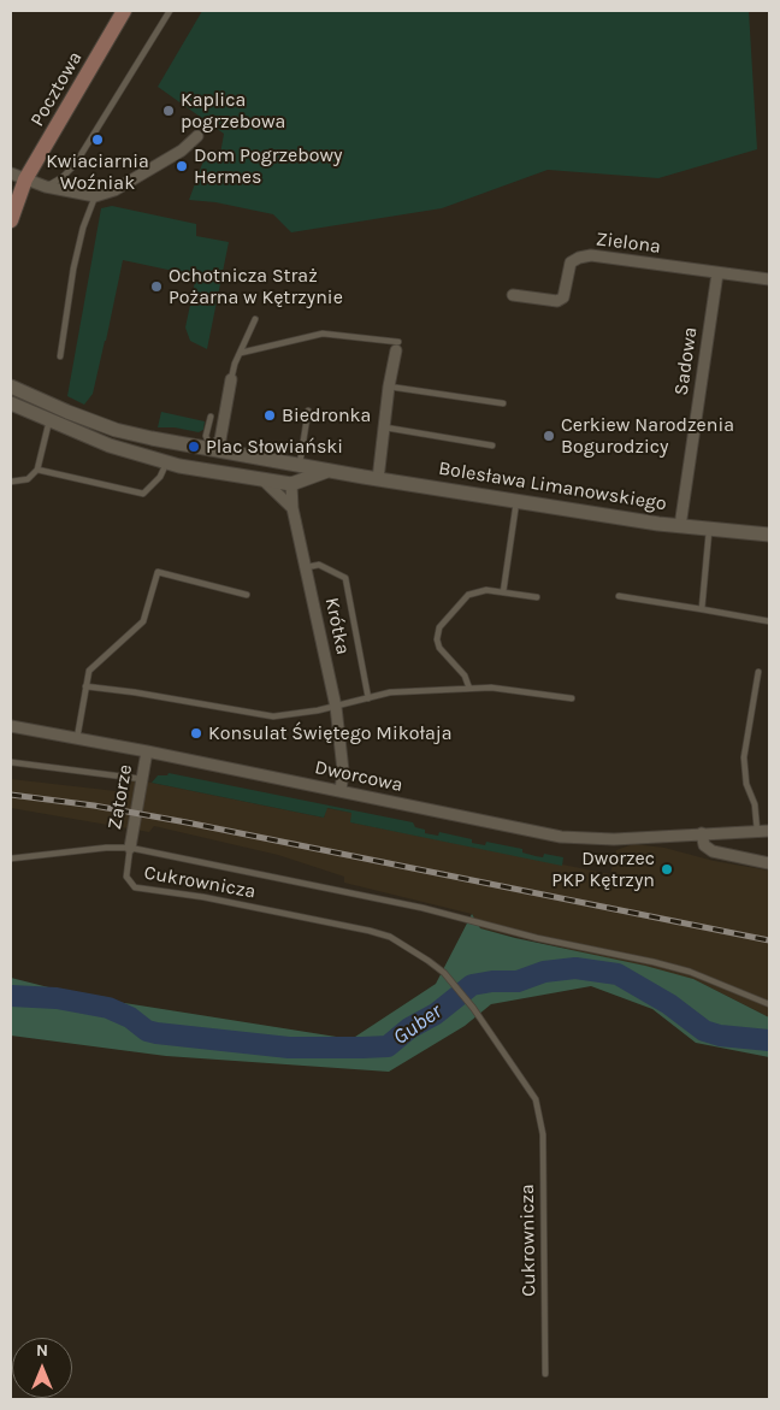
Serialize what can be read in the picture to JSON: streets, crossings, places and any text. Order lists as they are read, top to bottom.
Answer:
{
  "streets": {
    "main road": ["Pocztowa"],
    "street": [
      "Zielona",
      "Sadowa",
      "Bolesława Limanowskiego",
      "Krótka",
      "Dworcowa",
      "Zatorze"
    ],
    "lane": ["Cukrownicza"]
  },
  "crossings": [
    ["Zielona", "Sadowa"],
    ["Sadowa", "Bolesława Limanowskiego"],
    ["Krótka", "Dworcowa"],
    ["Dworcowa", "Zatorze"],
    ["Zatorze", "Cukrownicza"]
  ],
  "water": ["Guber"],
  "places": [
    "Kaplica pogrzebowa",
    "Kwiaciarnia Woźniak",
    "Dom Pogrzebowy Hermes",
    "Ochotnicza Straż Pożarna w Kętrzynie",
    "Biedronka",
    "Cerkiew Narodzenia Bogurodzicy",
    "Plac Słowiański",
    "Konsulat Świętego Mikołaja",
    "Dworzec PKP Kętrzyn"
  ],
  "north": "top"
}
